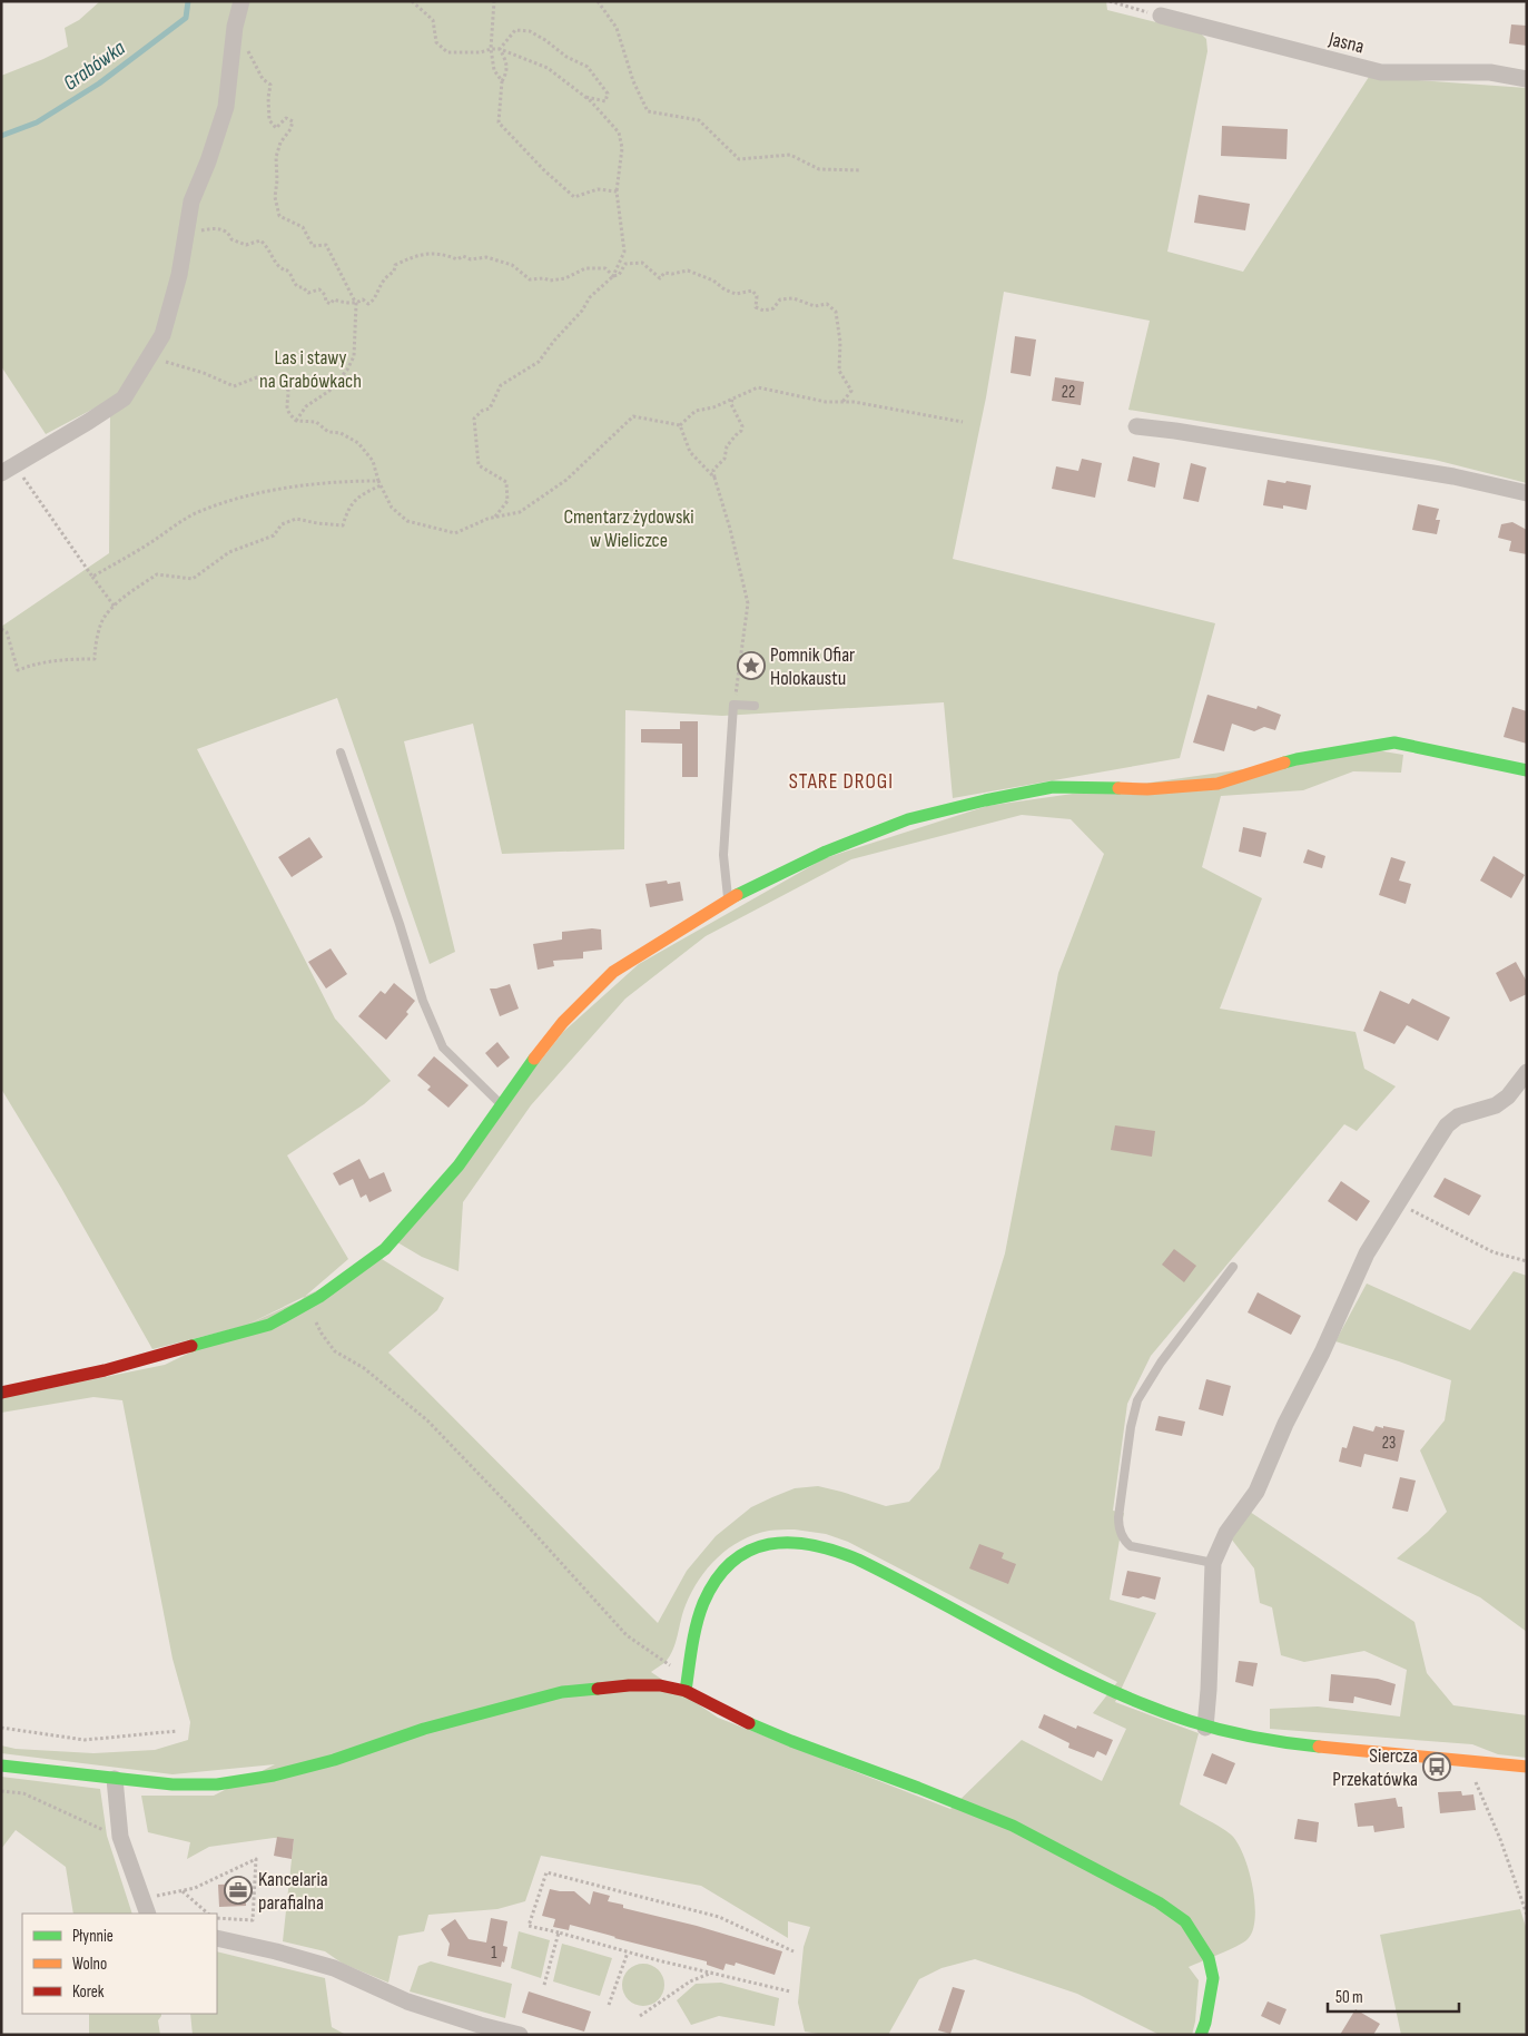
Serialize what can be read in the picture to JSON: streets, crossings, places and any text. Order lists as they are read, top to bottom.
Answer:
{
  "streets": {
    "street": ["Jasna"]
  },
  "districts": ["STARE DROGI"],
  "water": ["Grabówka"],
  "parks": ["Las i stawy na Grabówkach", "Cmentarz żydowski w Wieliczce"],
  "places": {
    "place": ["Pomnik Ofiar Holokaustu"],
    "bus stop": ["Siercza Przekatówka"],
    "office": ["Kancelaria parafialna"]
  },
  "house_numbers": ["22", "23", "1"],
  "legend": ["Płynnie", "Wolno", "Korek"],
  "scale_bar": "50 m"
}
